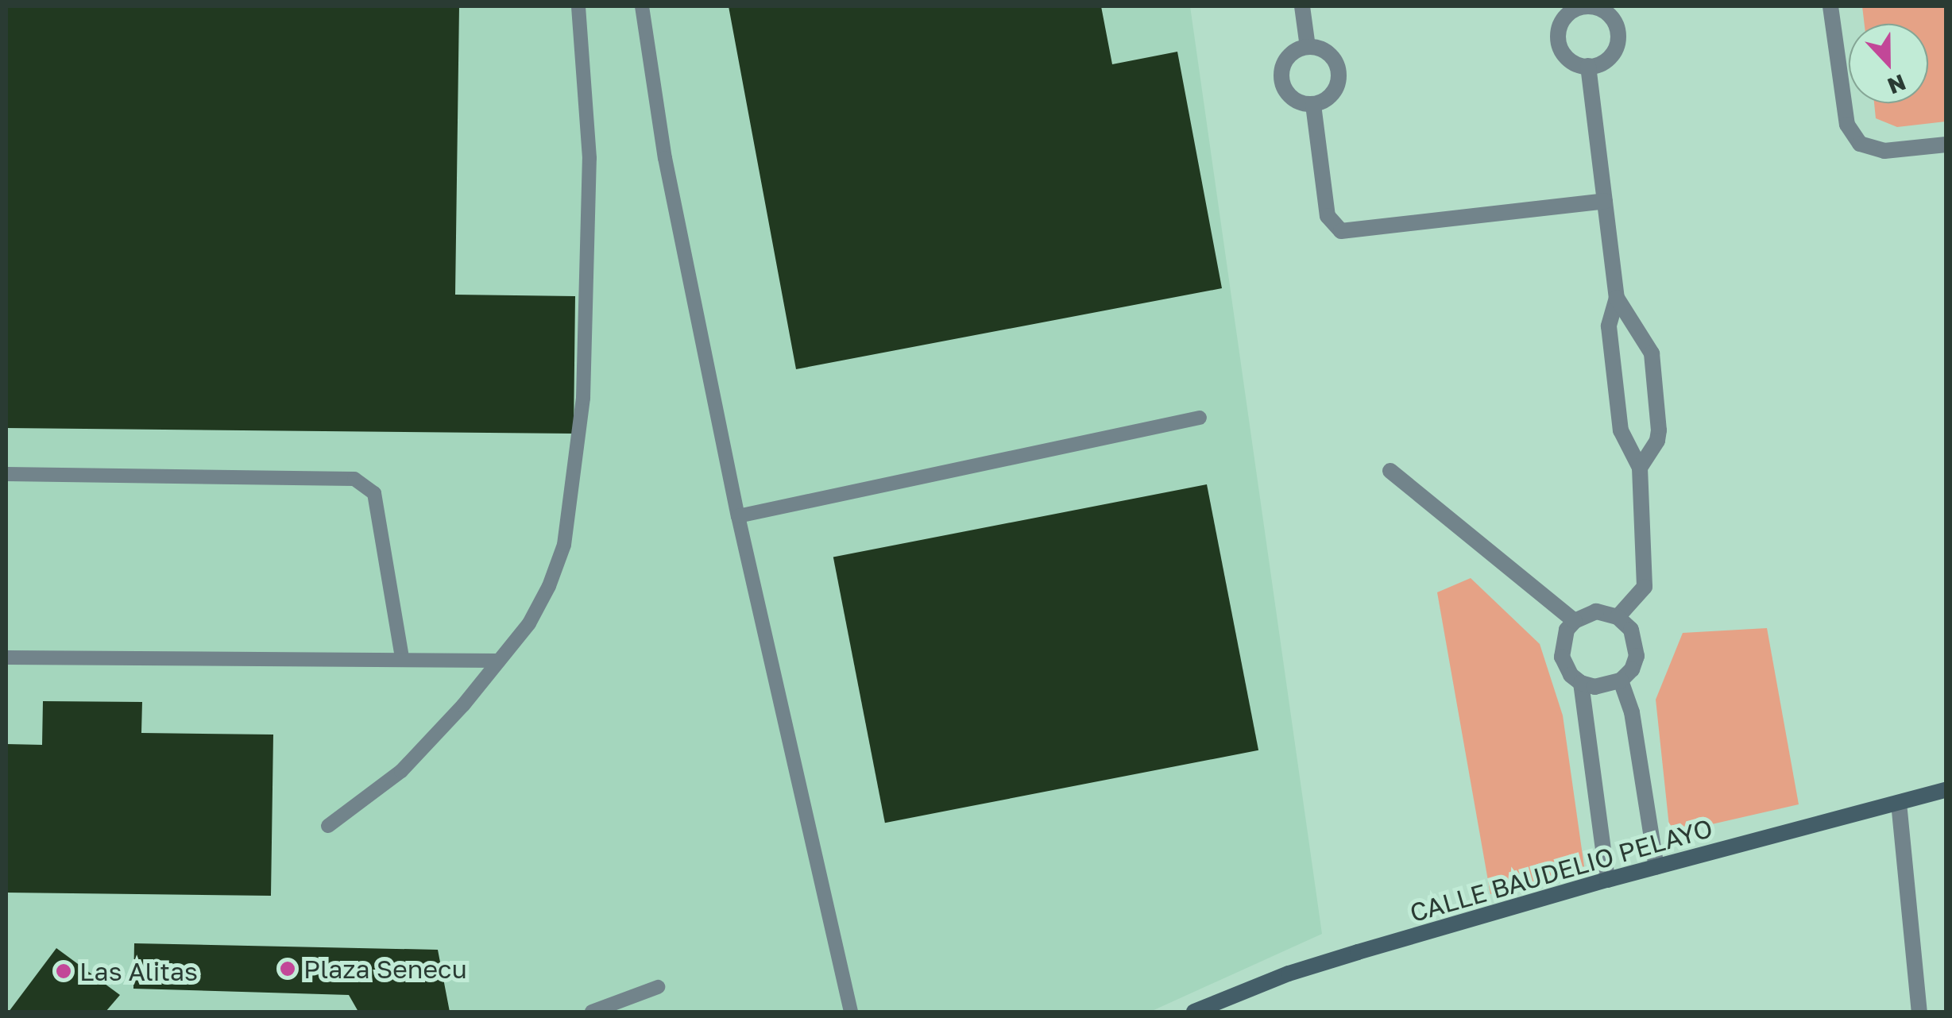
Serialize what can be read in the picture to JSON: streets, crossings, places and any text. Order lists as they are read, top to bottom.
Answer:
{
  "streets": {
    "street": ["CALLE BAUDELIO PELAYO"]
  },
  "places": ["Plaza Senecu", "Las Alitas"],
  "north": "bottom"
}
